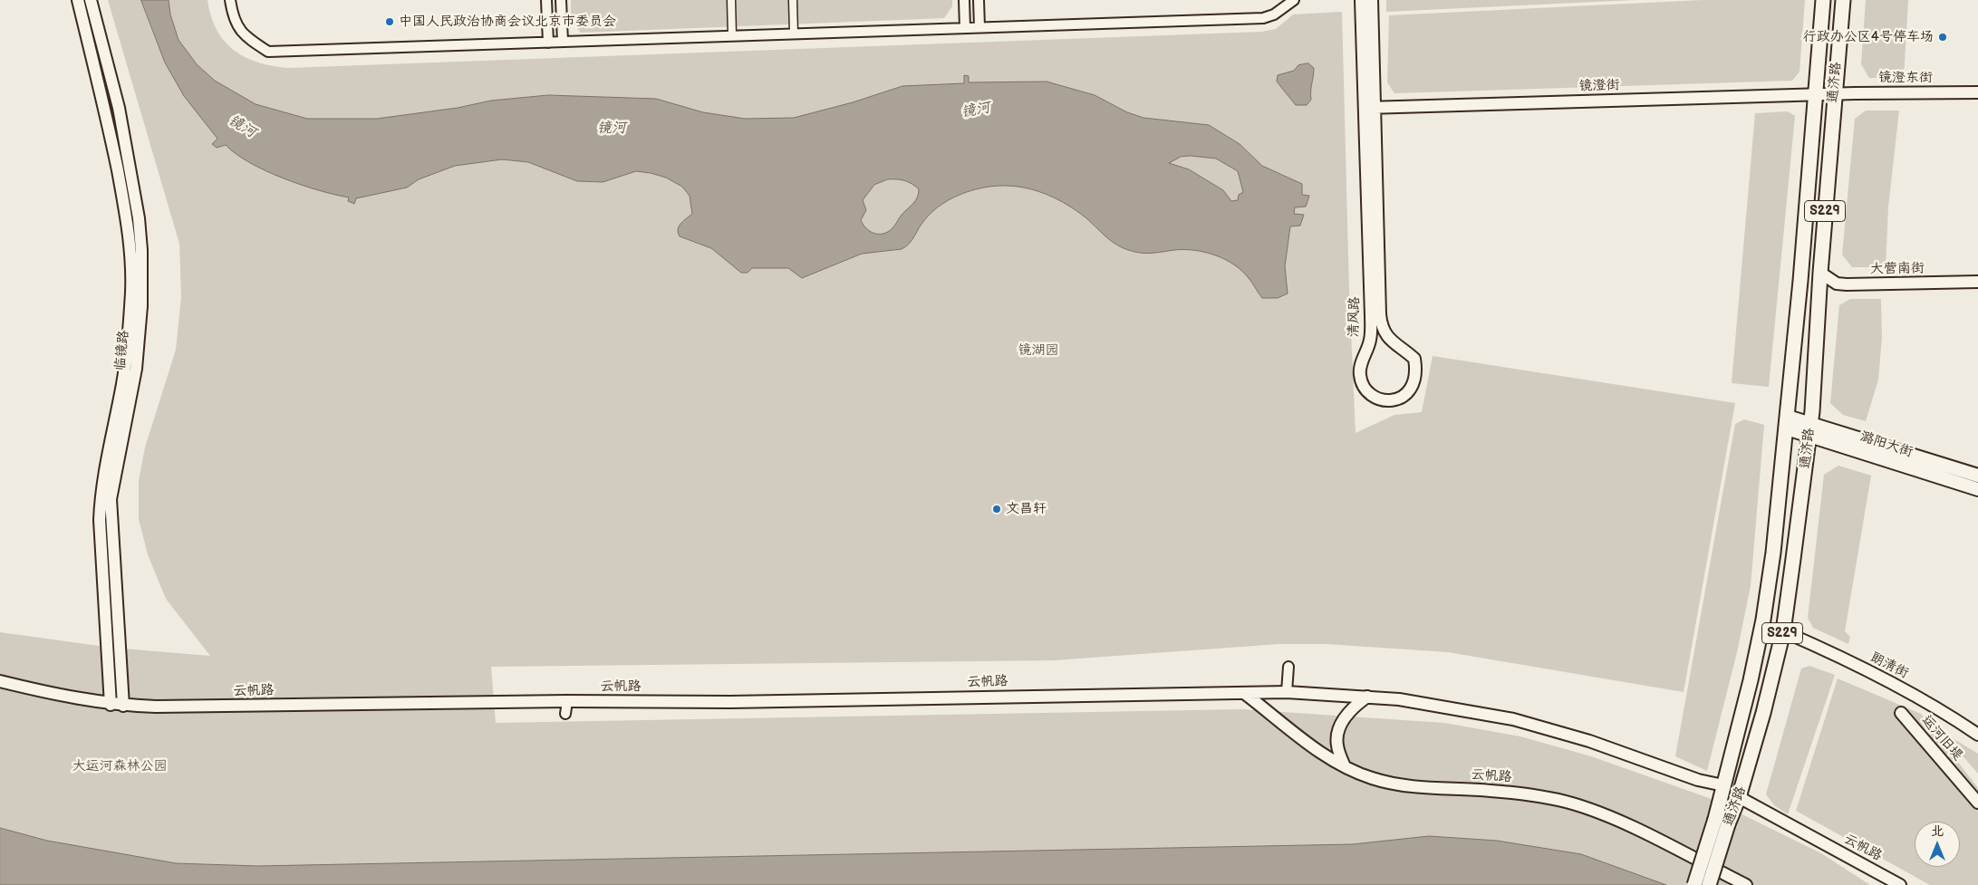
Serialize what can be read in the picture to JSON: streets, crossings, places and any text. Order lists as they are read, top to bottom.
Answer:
{
  "streets": {
    "main road": ["通济路", "S229", "潞阳大街"],
    "street": [
      "镜澄东街",
      "镜澄街",
      "大营南街",
      "清风路",
      "临镜路",
      "朗清街",
      "云帆路",
      "运河旧堤"
    ]
  },
  "crossings": [
    ["镜澄东街", "通济路"],
    ["镜澄东街", "镜澄街"],
    ["通济路", "镜澄街"],
    ["通济路", "大营南街"],
    ["通济路", "潞阳大街"],
    ["通济路", "朗清街"],
    ["通济路", "云帆路"],
    ["镜澄街", "清风路"],
    ["临镜路", "云帆路"]
  ],
  "water": ["镜河"],
  "parks": ["镜湖园", "大运河森林公园"],
  "places": ["中国人民政治协商会议北京市委员会", "行政办公区4号停车场", "文昌轩"],
  "north": "top"
}
